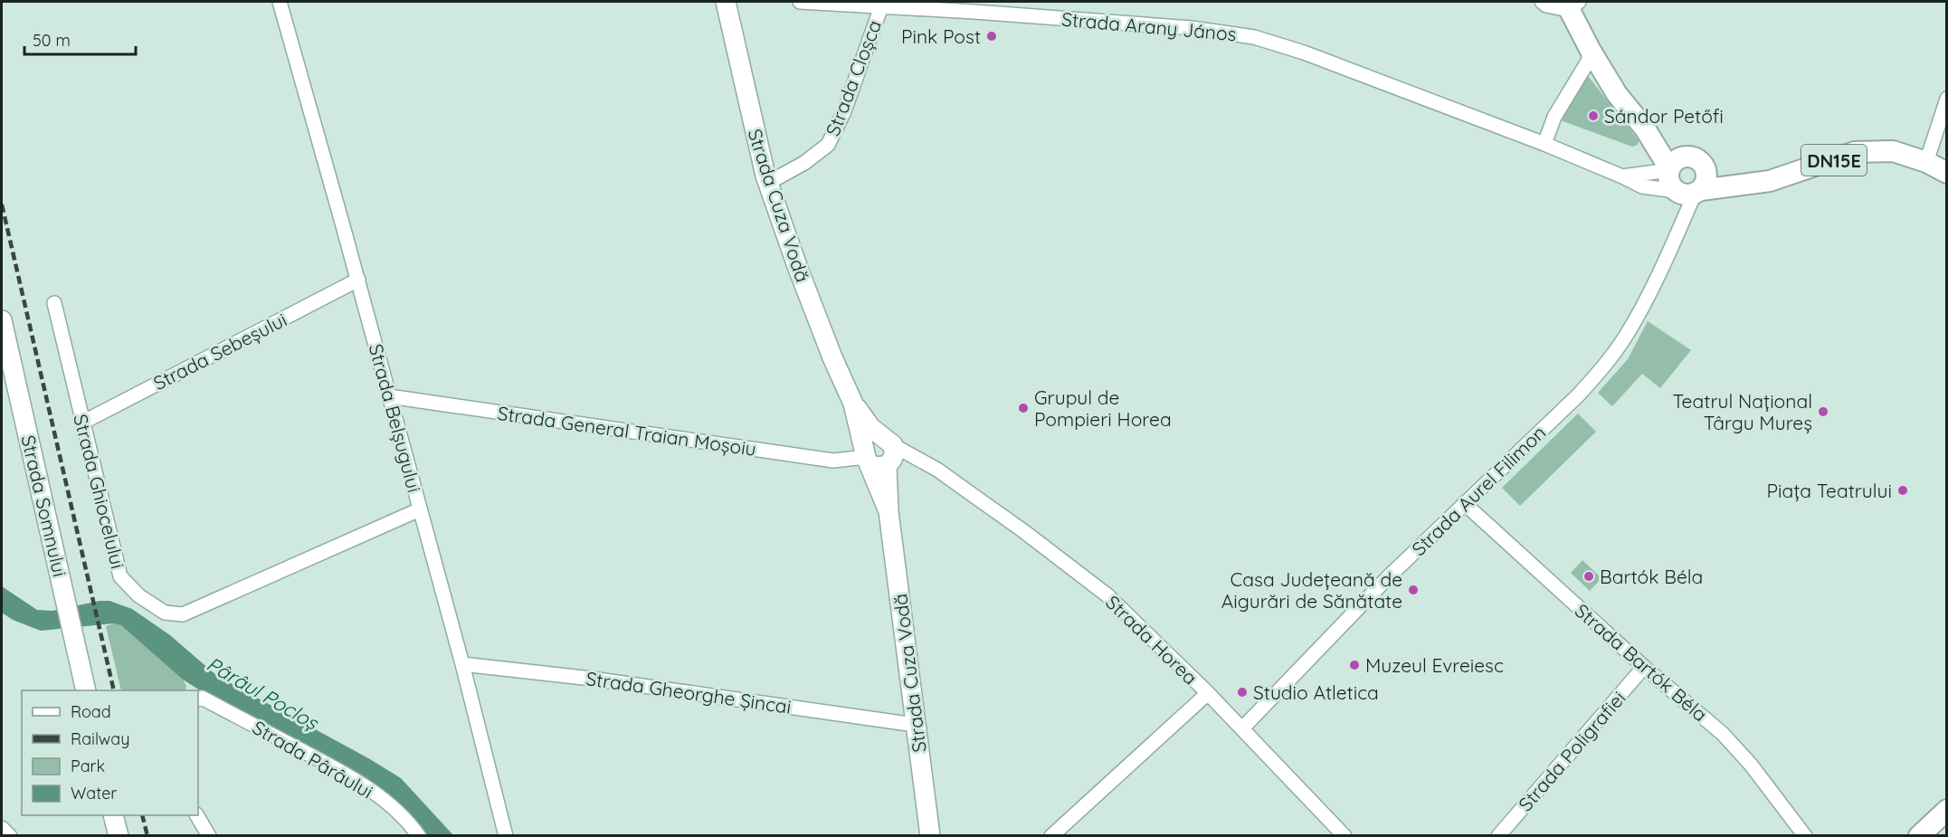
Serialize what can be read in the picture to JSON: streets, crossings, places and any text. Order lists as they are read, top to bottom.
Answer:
{
  "streets": {
    "main road": ["DN15E", "Strada Cuza Vodă", "Strada Somnului"],
    "street": [
      "Strada Arany János",
      "Strada Cloșca",
      "Strada Sebeșului",
      "Strada Belșugului",
      "Strada General Traian Moșoiu",
      "Strada Aurel Filimon",
      "Strada Ghiocelului",
      "Strada Horea",
      "Strada Bartók Béla",
      "Strada Gheorghe Șincai",
      "Strada Poligrafiei",
      "Strada Pârâului"
    ]
  },
  "crossings": [
    ["Strada Arany János", "Strada Cloșca"],
    ["Strada Arany János", "DN15E"],
    ["Strada Arany János", "Strada Aurel Filimon"],
    ["Strada Cloșca", "Strada Cuza Vodă"],
    ["DN15E", "Strada Aurel Filimon"],
    ["Strada Cuza Vodă", "Strada General Traian Moșoiu"],
    ["Strada Cuza Vodă", "Strada Horea"],
    ["Strada Cuza Vodă", "Strada Gheorghe Șincai"],
    ["Strada Sebeșului", "Strada Belșugului"],
    ["Strada Sebeșului", "Strada Ghiocelului"],
    ["Strada Belșugului", "Strada General Traian Moșoiu"],
    ["Strada Belșugului", "Strada Ghiocelului"],
    ["Strada Belșugului", "Strada Gheorghe Șincai"],
    ["Strada General Traian Moșoiu", "Strada Horea"],
    ["Strada Aurel Filimon", "Strada Horea"],
    ["Strada Aurel Filimon", "Strada Bartók Béla"],
    ["Strada Bartók Béla", "Strada Poligrafiei"]
  ],
  "water": ["Pârâul Pocloș"],
  "places": [
    "Pink Post",
    "Sándor Petőfi",
    "Grupul de Pompieri Horea",
    "Teatrul Național Târgu Mureș",
    "Piața Teatrului",
    "Bartók Béla",
    "Casa Județeană de Aigurări de Sănătate",
    "Muzeul Evreiesc",
    "Studio Atletica"
  ],
  "legend": [
    "Road",
    "Railway",
    "Park",
    "Water"
  ],
  "scale_bar": "50 m"
}
